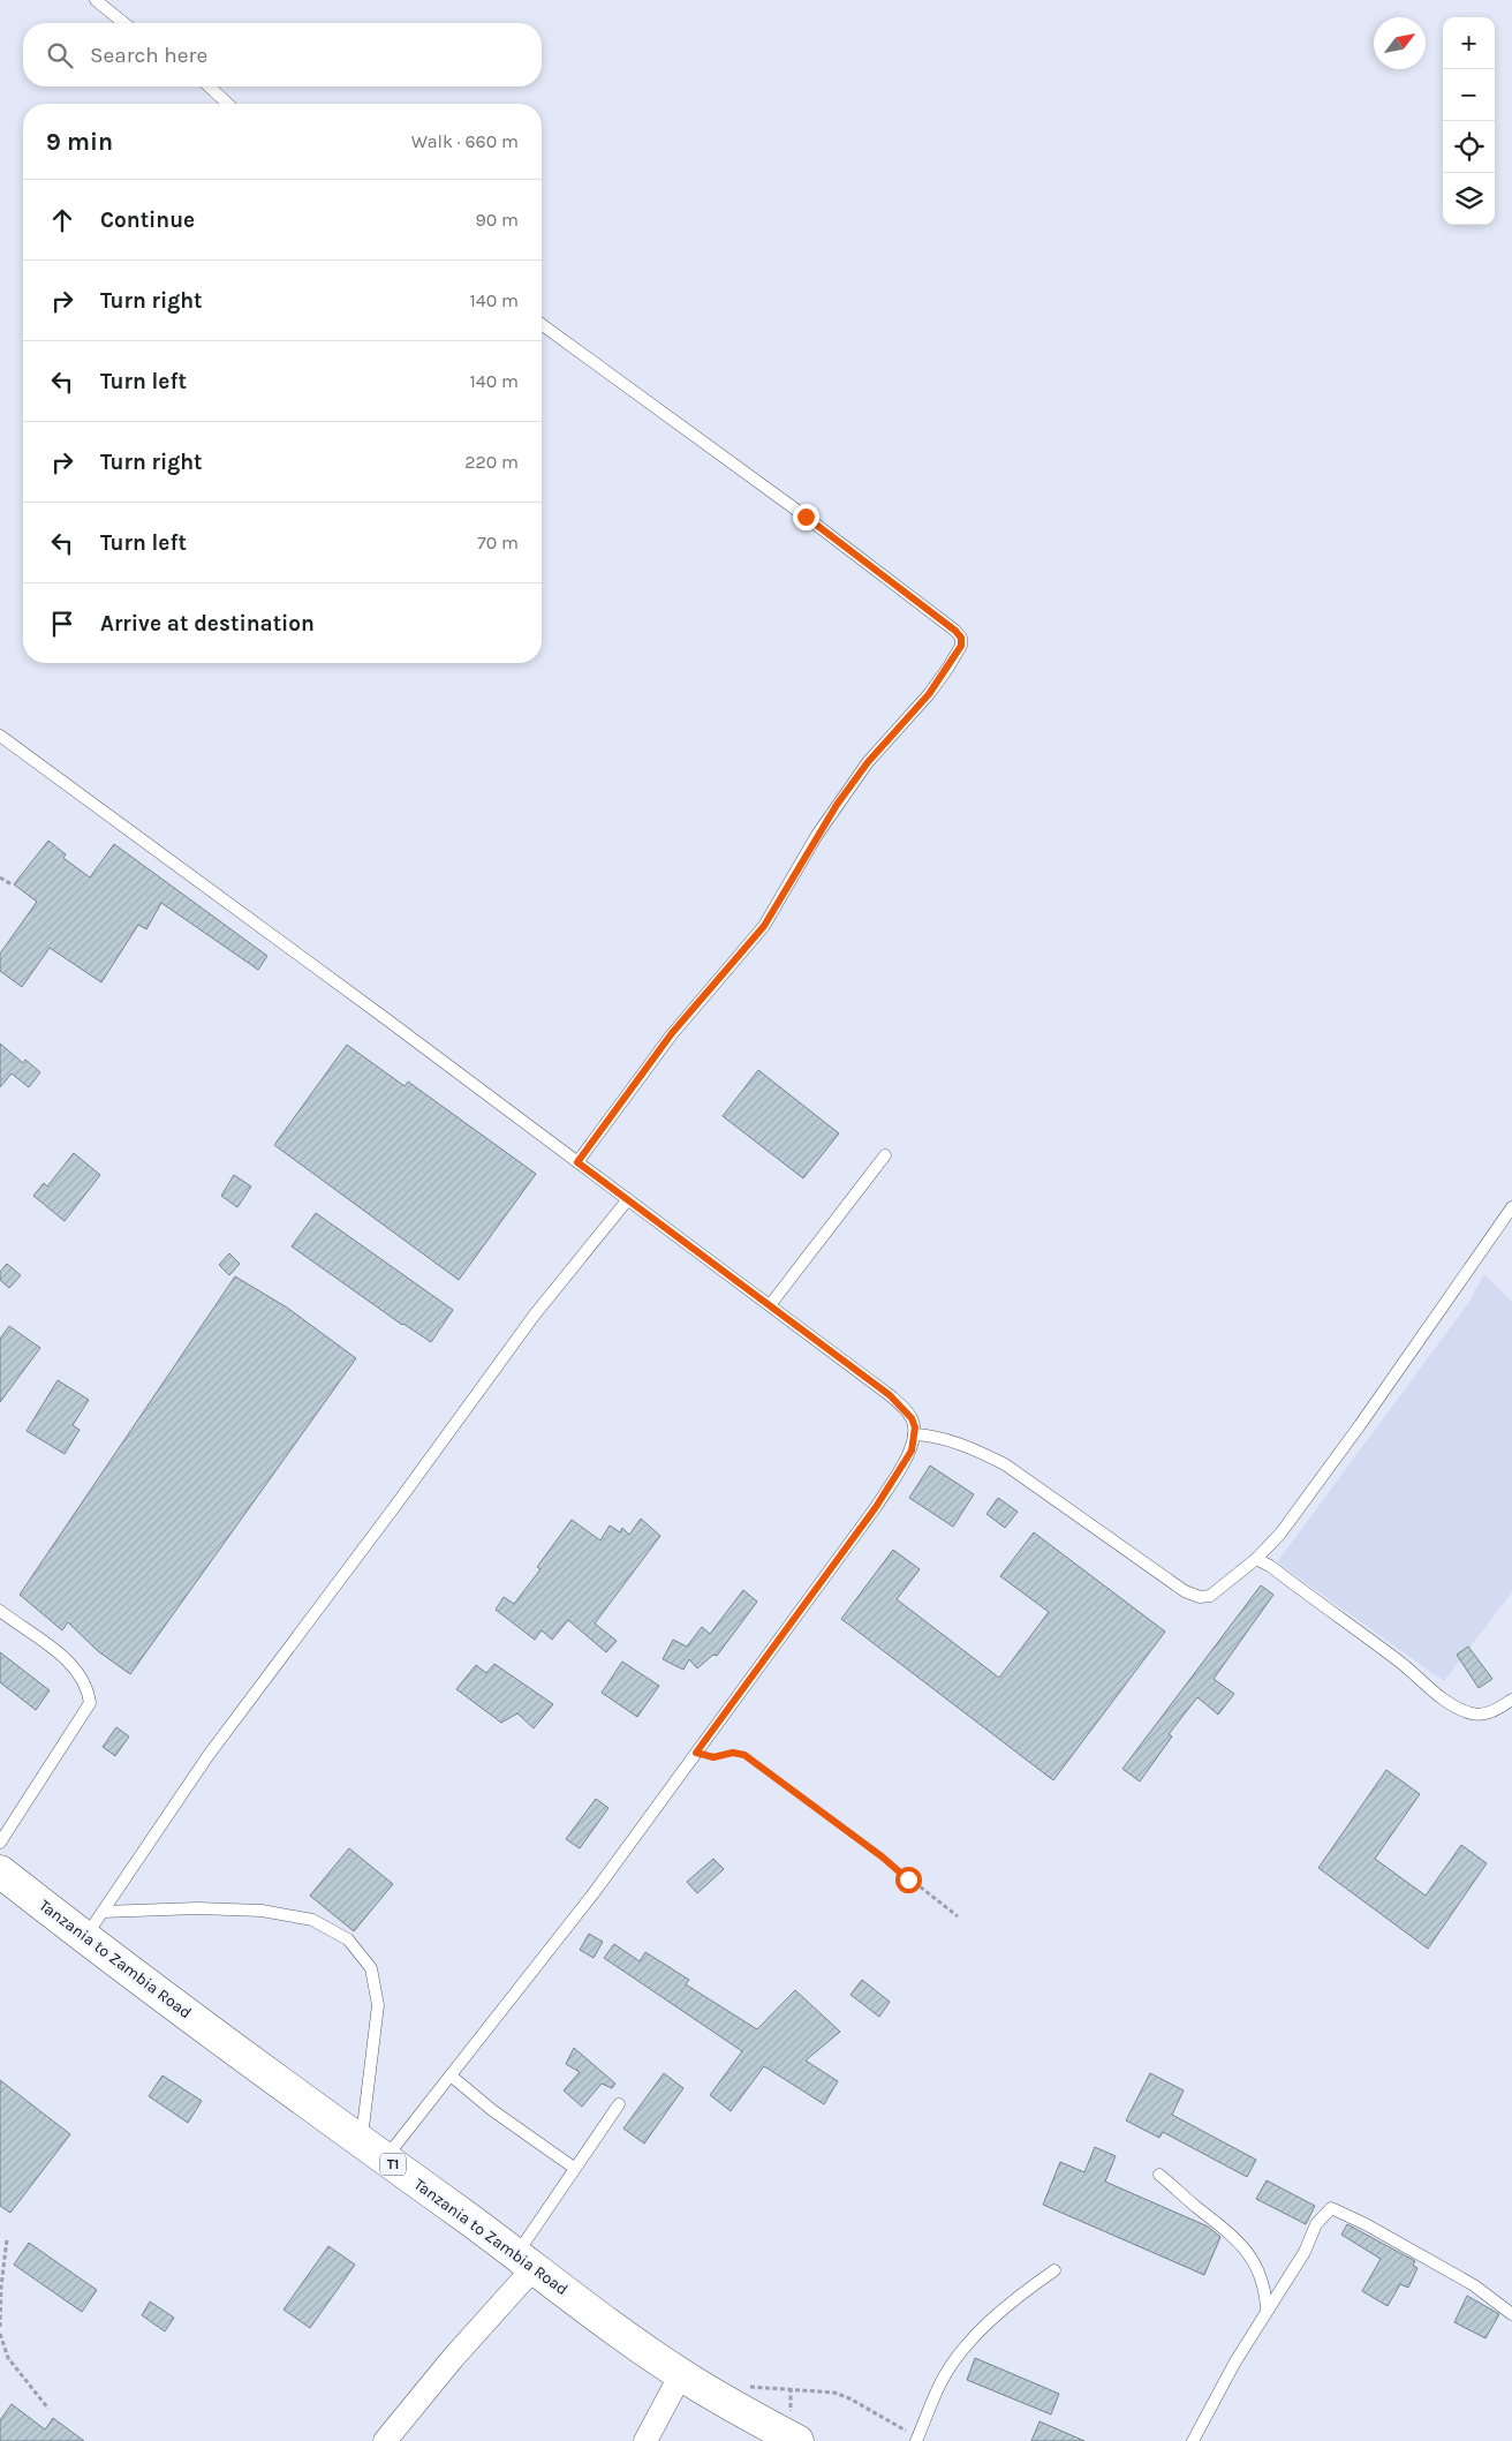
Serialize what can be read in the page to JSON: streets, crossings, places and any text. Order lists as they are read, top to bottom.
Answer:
{
  "streets": {
    "highway": ["Tanzania to Zambia Road", "T1"]
  },
  "north": "top right",
  "page": {
    "map_buttons": ["+", "−"],
    "search": "Search here",
    "heading": ["9 min", "Walk · 660 m"],
    "list": [
      ["Continue", "90 m"],
      ["Turn right", "140 m"],
      ["Turn left", "140 m"],
      ["Turn right", "220 m"],
      ["Turn left", "70 m"],
      "Arrive at destination"
    ]
  }
}
